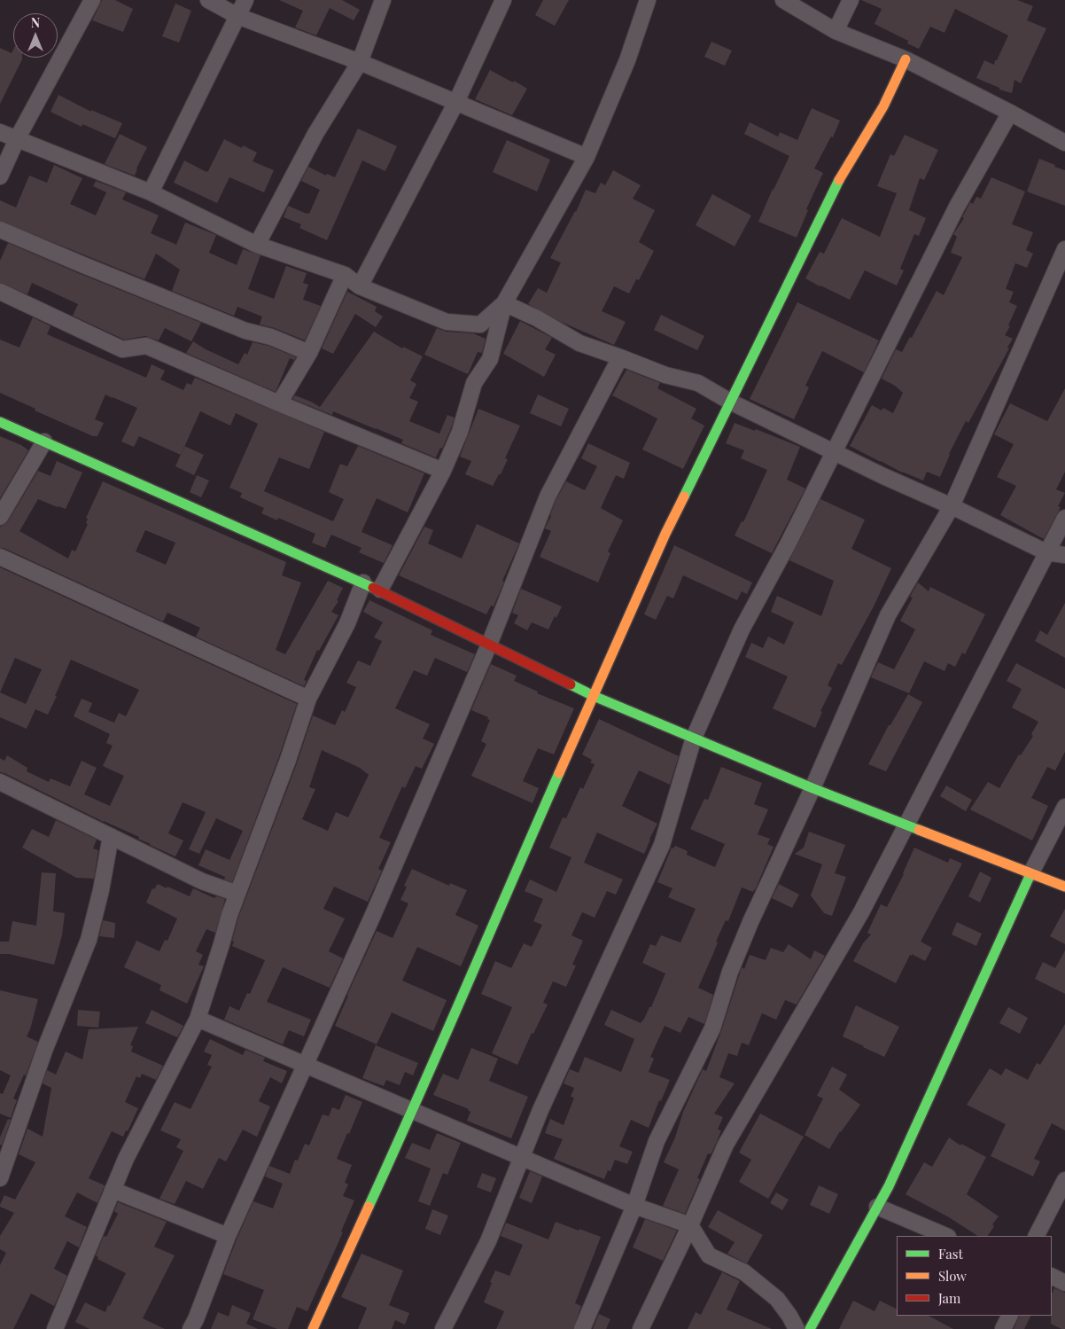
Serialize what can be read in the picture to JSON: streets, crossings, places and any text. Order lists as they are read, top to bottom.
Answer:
{
  "legend": ["Fast", "Slow", "Jam"],
  "north": "top"
}
